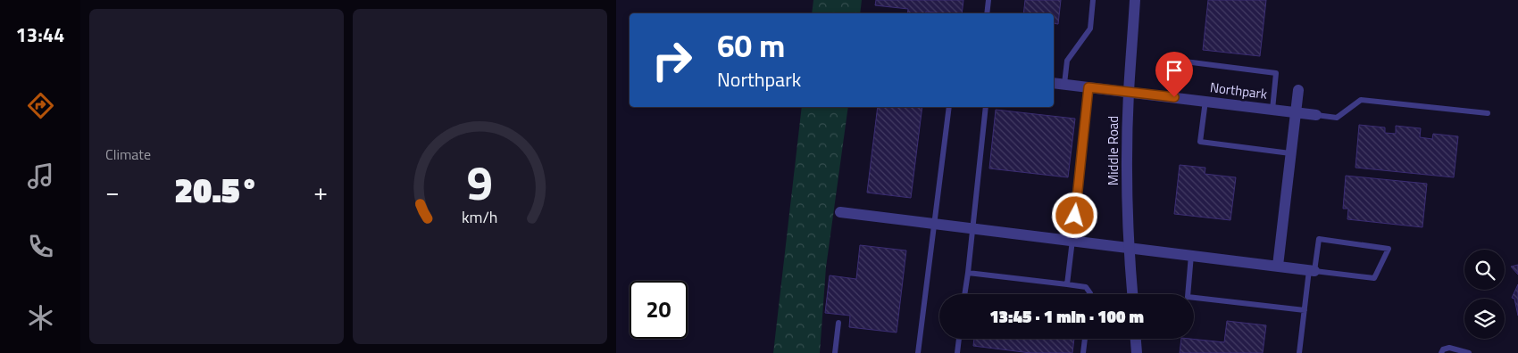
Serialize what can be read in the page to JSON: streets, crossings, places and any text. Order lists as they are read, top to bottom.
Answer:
{
  "streets": {
    "street": ["Northpark", "Middle Road"]
  },
  "crossings": [
    ["Northpark", "Middle Road"]
  ],
  "page": {
    "tabs": "13:44",
    "tile": "Climate",
    "turn": ["60 m", "Northpark"],
    "heat": ["−", "20.5°", "+"],
    "limit": "20",
    "trip": "13:45 · 1 min · 100 m",
    "gauge": ["9", "km/h"]
  }
}
